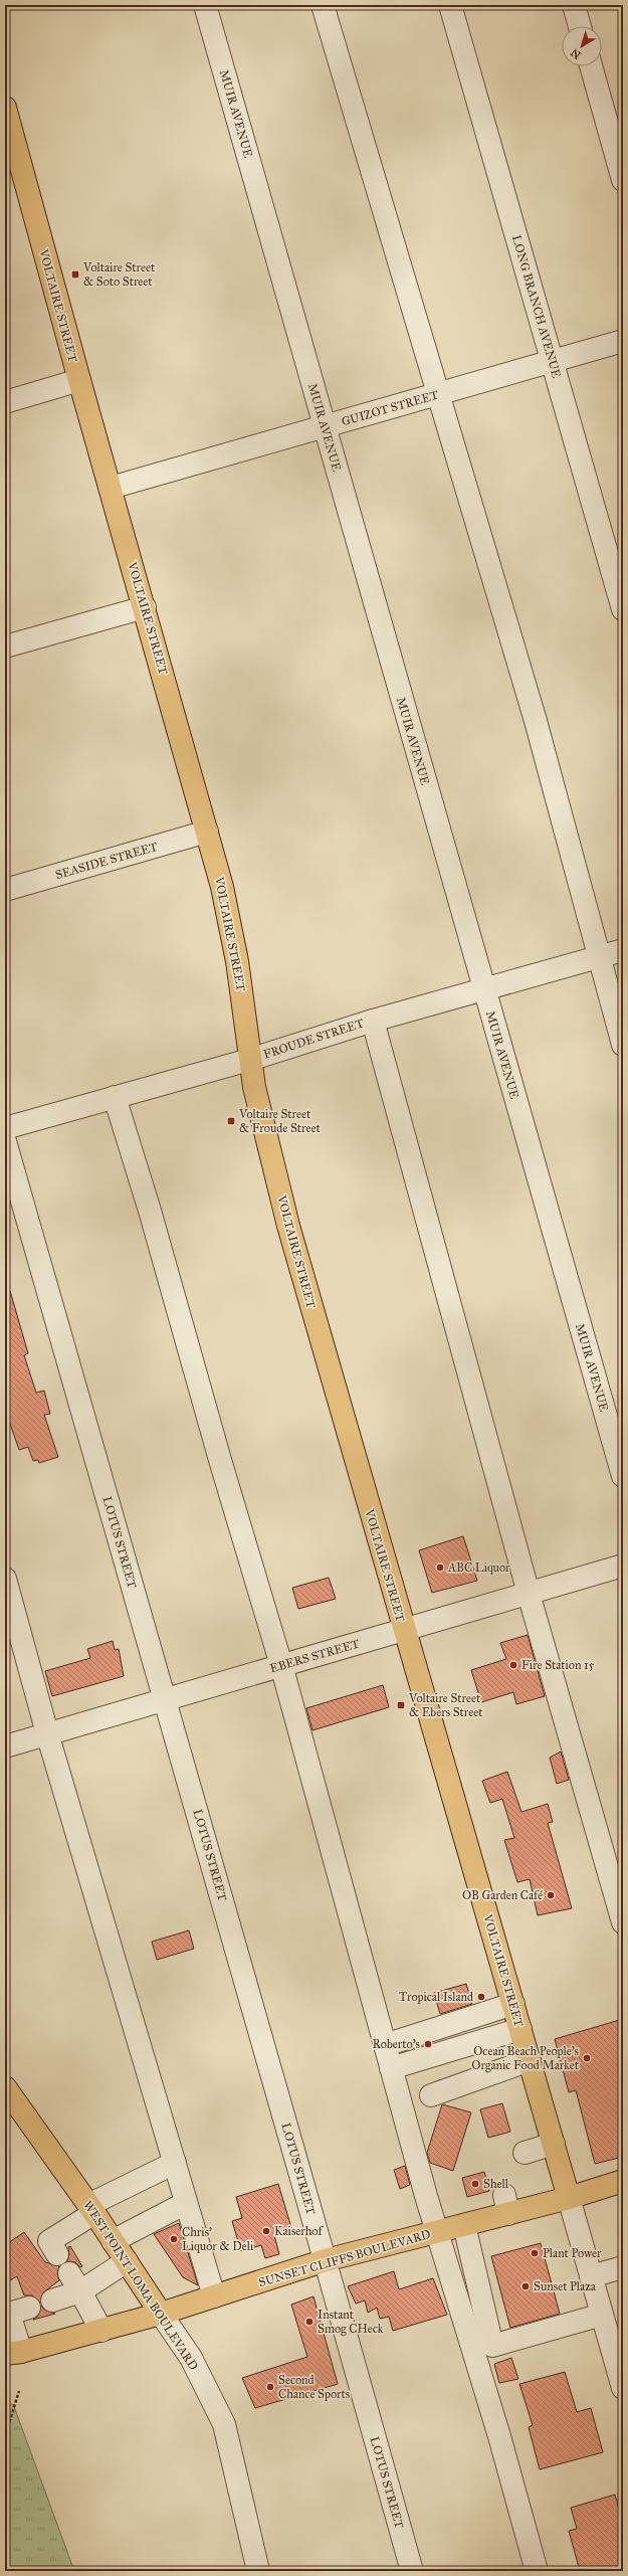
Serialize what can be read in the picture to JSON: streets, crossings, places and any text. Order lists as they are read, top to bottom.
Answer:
{
  "streets": {
    "main road": ["VOLTAIRE STREET", "SUNSET CLIFFS BOULEVARD", "WEST POINT LOMA BOULEVARD"],
    "street": [
      "MUIR AVENUE",
      "LONG BRANCH AVENUE",
      "GUIZOT STREET",
      "SEASIDE STREET",
      "FROUDE STREET",
      "LOTUS STREET",
      "EBERS STREET"
    ]
  },
  "crossings": [
    ["MUIR AVENUE", "GUIZOT STREET"],
    ["MUIR AVENUE", "FROUDE STREET"],
    ["VOLTAIRE STREET", "GUIZOT STREET"],
    ["VOLTAIRE STREET", "SEASIDE STREET"],
    ["VOLTAIRE STREET", "FROUDE STREET"],
    ["VOLTAIRE STREET", "EBERS STREET"],
    ["VOLTAIRE STREET", "SUNSET CLIFFS BOULEVARD"],
    ["LONG BRANCH AVENUE", "GUIZOT STREET"],
    ["LOTUS STREET", "EBERS STREET"],
    ["LOTUS STREET", "SUNSET CLIFFS BOULEVARD"],
    ["SUNSET CLIFFS BOULEVARD", "WEST POINT LOMA BOULEVARD"]
  ],
  "places": {
    "transit": ["Voltaire Street & Soto Street", "Voltaire Street & Froude Street", "Voltaire Street & Ebers Street"],
    "other": [
      "ABC Liquor",
      "Fire Station 15",
      "OB Garden Café",
      "Tropical Island",
      "Roberto's",
      "Ocean Beach People's Organic Food Market",
      "Shell",
      "Kaiserhof",
      "Chris' Liquor & Deli",
      "Plant Power",
      "Sunset Plaza",
      "Instant Smog CHeck",
      "Second Chance Sports"
    ]
  },
  "north": "bottom left"
}
